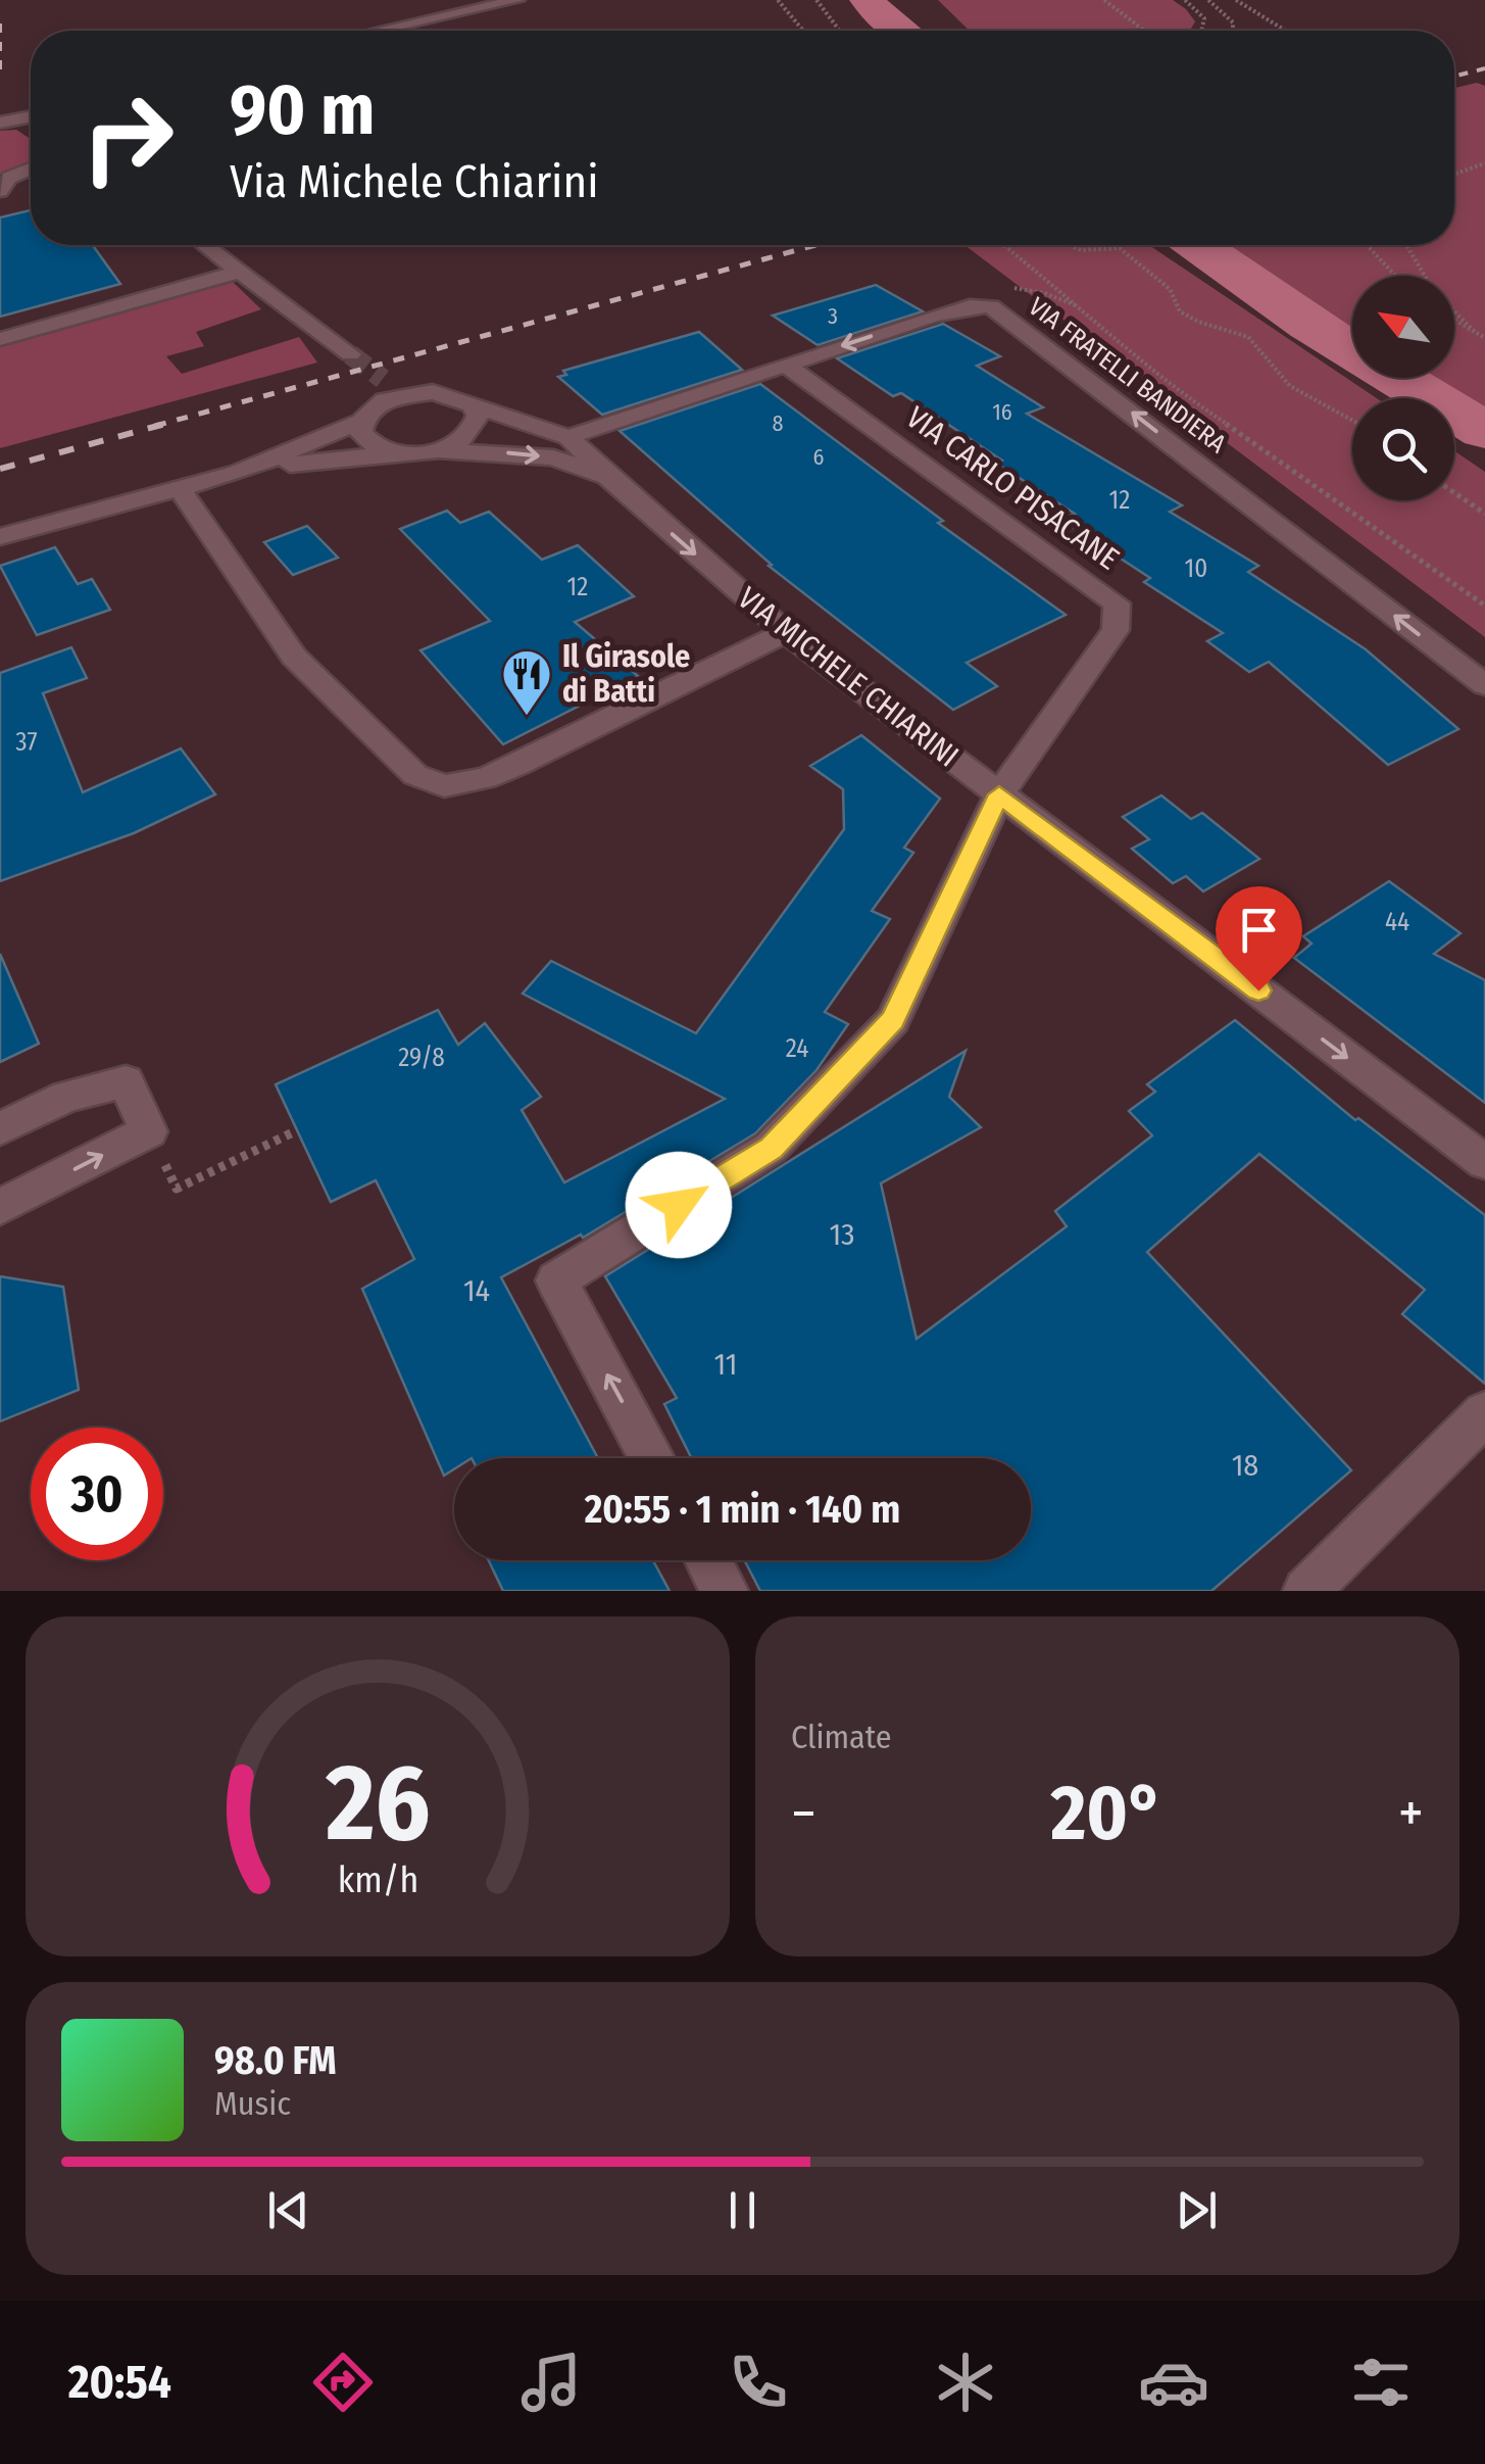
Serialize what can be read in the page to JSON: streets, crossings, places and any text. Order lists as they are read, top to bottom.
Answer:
{
  "streets": {
    "street": ["VIA FRATELLI BANDIERA", "VIA CARLO PISACANE", "VIA MICHELE CHIARINI"]
  },
  "crossings": [
    ["VIA FRATELLI BANDIERA", "VIA CARLO PISACANE"],
    ["VIA FRATELLI BANDIERA", "VIA MICHELE CHIARINI"],
    ["VIA CARLO PISACANE", "VIA MICHELE CHIARINI"]
  ],
  "one_way": ["VIA FRATELLI BANDIERA", "VIA MICHELE CHIARINI"],
  "places": {
    "restaurant": ["Il Girasole di Batti"]
  },
  "house_numbers": [
    "3",
    "16",
    "8",
    "6",
    "12",
    "10",
    "12",
    "37",
    "44",
    "24",
    "29/8",
    "13",
    "14",
    "11",
    "18"
  ],
  "north": "top left",
  "page": {
    "turn": ["90 m", "Via Michele Chiarini"],
    "limit": "30",
    "trip": "20:55 · 1 min · 140 m",
    "tile": "Climate",
    "heat": ["−", "20°", "+"],
    "song": ["98.0 FM", "Music"],
    "tabs": "20:54",
    "gauge": ["26", "km/h"]
  }
}
